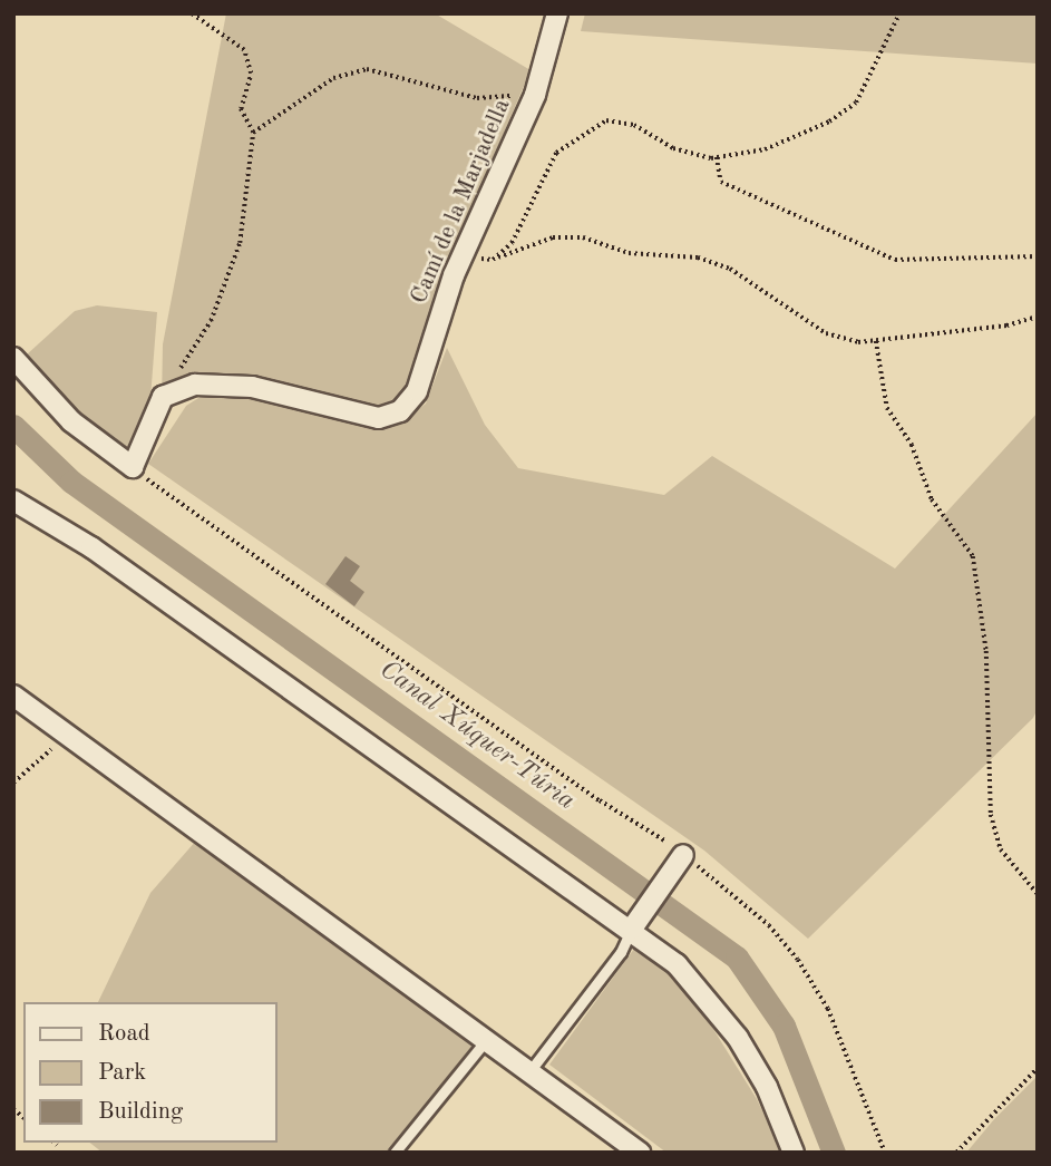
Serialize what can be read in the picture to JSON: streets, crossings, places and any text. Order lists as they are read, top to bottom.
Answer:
{
  "streets": {
    "street": ["Camí de la Marjadella"]
  },
  "water": ["Canal Xúquer-Túria"],
  "legend": ["Road", "Park", "Building"]
}
